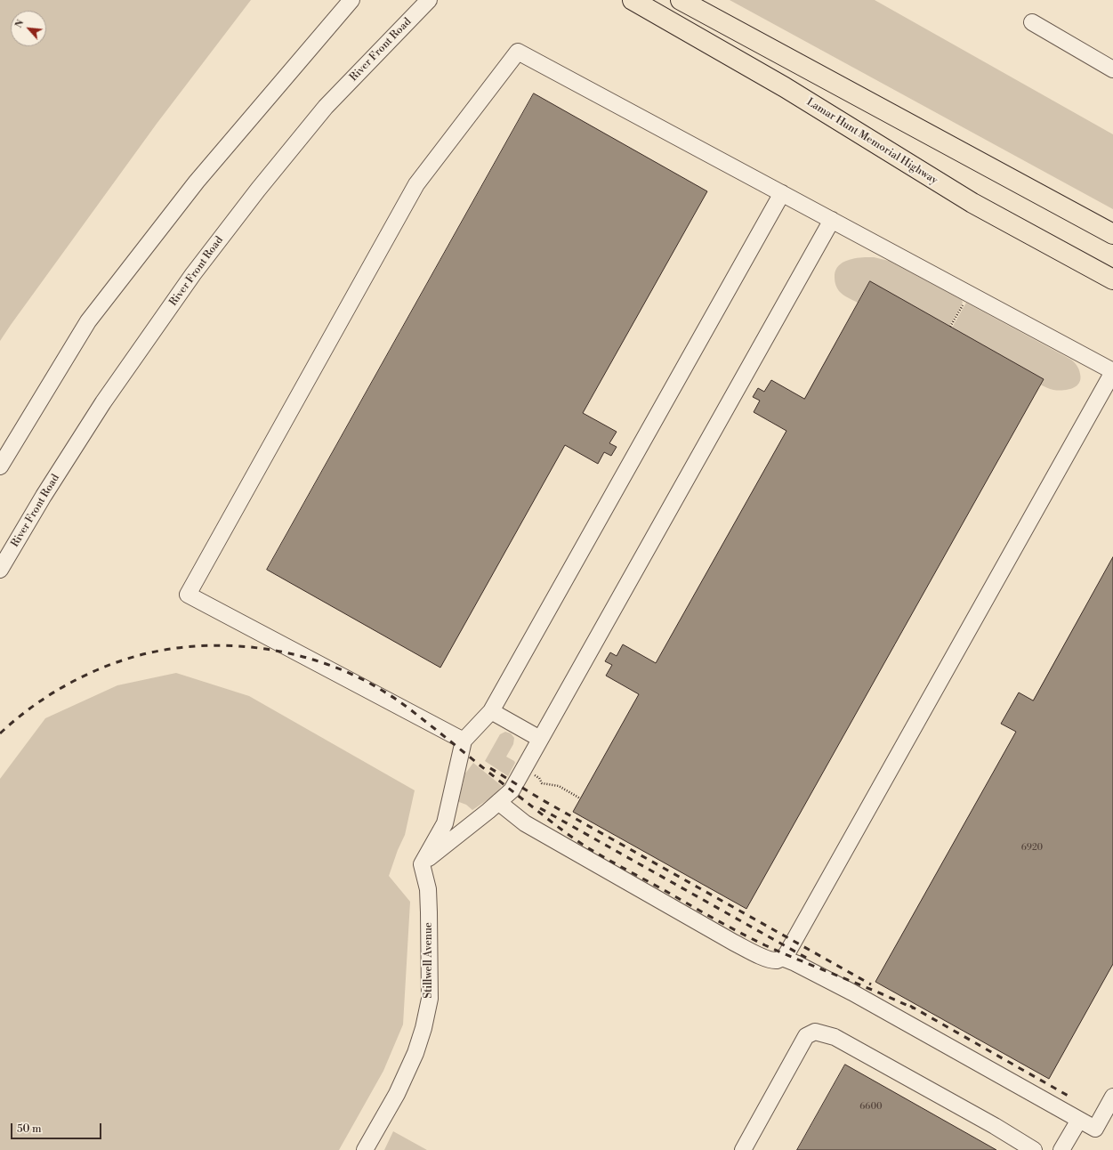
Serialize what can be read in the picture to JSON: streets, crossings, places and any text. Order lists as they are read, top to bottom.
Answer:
{
  "streets": {
    "highway": ["Lamar Hunt Memorial Highway"],
    "street": ["River Front Road", "Stillwell Avenue"]
  },
  "house_numbers": ["6920", "6600"],
  "scale_bar": "50 m",
  "north": "top left"
}
